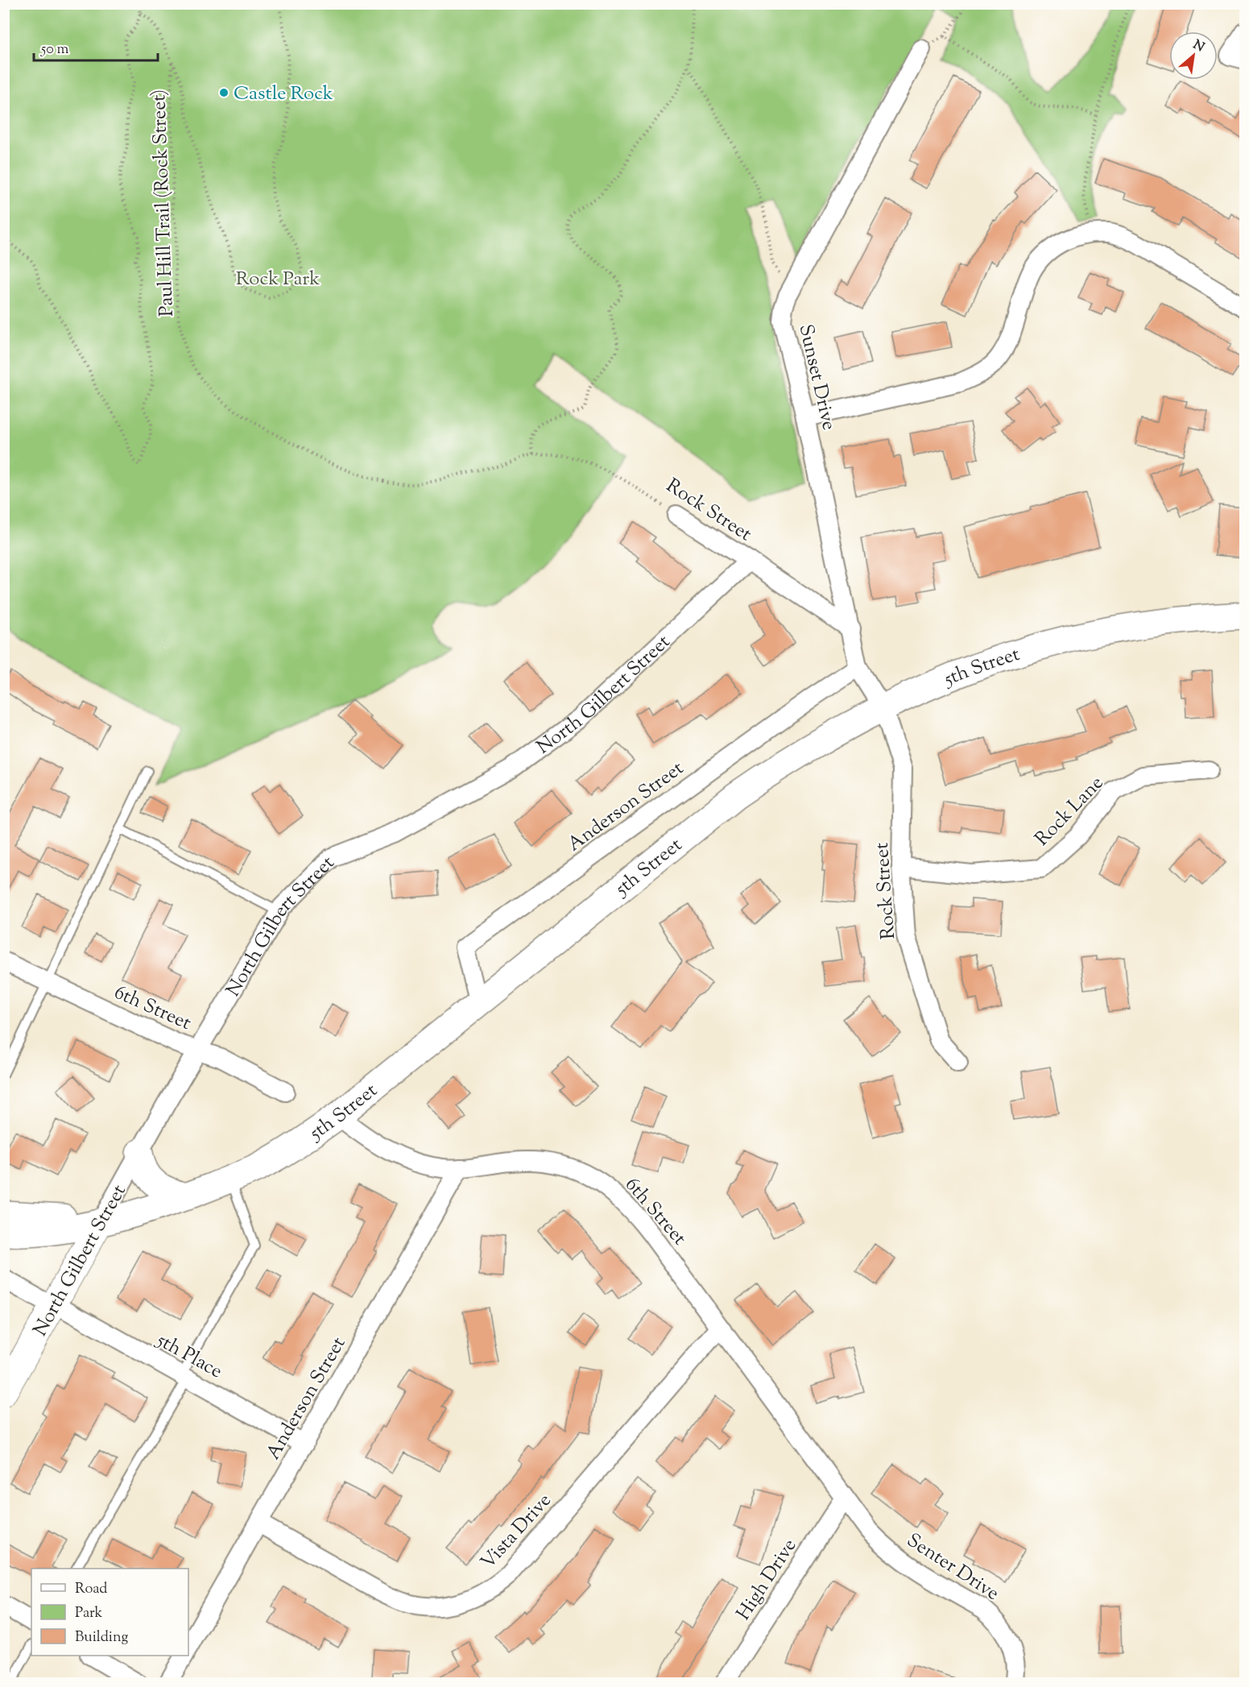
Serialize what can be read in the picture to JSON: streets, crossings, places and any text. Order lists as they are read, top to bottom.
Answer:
{
  "streets": {
    "main road": ["5th Street"],
    "street": [
      "Sunset Drive",
      "Rock Street",
      "North Gilbert Street",
      "Anderson Street",
      "Rock Lane",
      "6th Street",
      "5th Place",
      "Vista Drive",
      "Senter Drive",
      "High Drive"
    ],
    "path": ["Paul Hill Trail (Rock Street)"]
  },
  "crossings": [
    ["Paul Hill Trail (Rock Street)", "Rock Street"],
    ["Sunset Drive", "Rock Street"],
    ["Sunset Drive", "5th Street"],
    ["Sunset Drive", "Anderson Street"],
    ["Rock Street", "5th Street"],
    ["Rock Street", "North Gilbert Street"],
    ["Rock Street", "Rock Lane"],
    ["5th Street", "North Gilbert Street"],
    ["5th Street", "Anderson Street"],
    ["5th Street", "6th Street"],
    ["North Gilbert Street", "6th Street"],
    ["North Gilbert Street", "5th Place"],
    ["Anderson Street", "6th Street"],
    ["Anderson Street", "5th Place"],
    ["Anderson Street", "Vista Drive"],
    ["6th Street", "Vista Drive"],
    ["6th Street", "Senter Drive"],
    ["6th Street", "High Drive"],
    ["Senter Drive", "High Drive"]
  ],
  "parks": ["Rock Park"],
  "places": ["Castle Rock"],
  "legend": ["Road", "Park", "Building"],
  "scale_bar": "50 m",
  "north": "top right"
}
